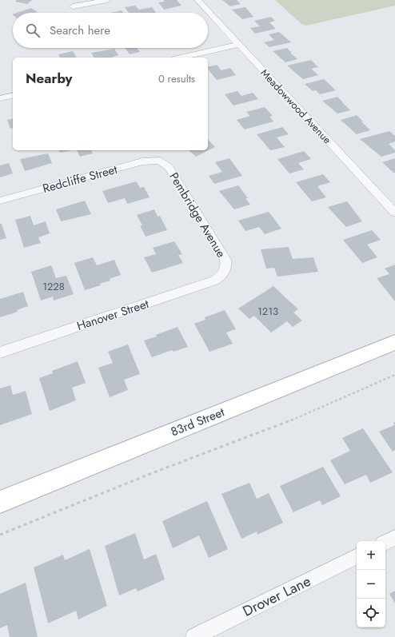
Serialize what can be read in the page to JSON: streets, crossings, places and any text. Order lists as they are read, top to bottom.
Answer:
{
  "streets": {
    "main road": ["83rd Street"],
    "street": [
      "Meadowwood Avenue",
      "Redcliffe Street",
      "Pembridge Avenue",
      "Hanover Street",
      "Drover Lane"
    ]
  },
  "crossings": [
    ["Redcliffe Street", "Pembridge Avenue"],
    ["Pembridge Avenue", "Hanover Street"]
  ],
  "house_numbers": ["1228", "1213"],
  "page": {
    "search": "Search here",
    "heading": ["Nearby", "0 results"],
    "map_buttons": ["+", "−"]
  }
}
